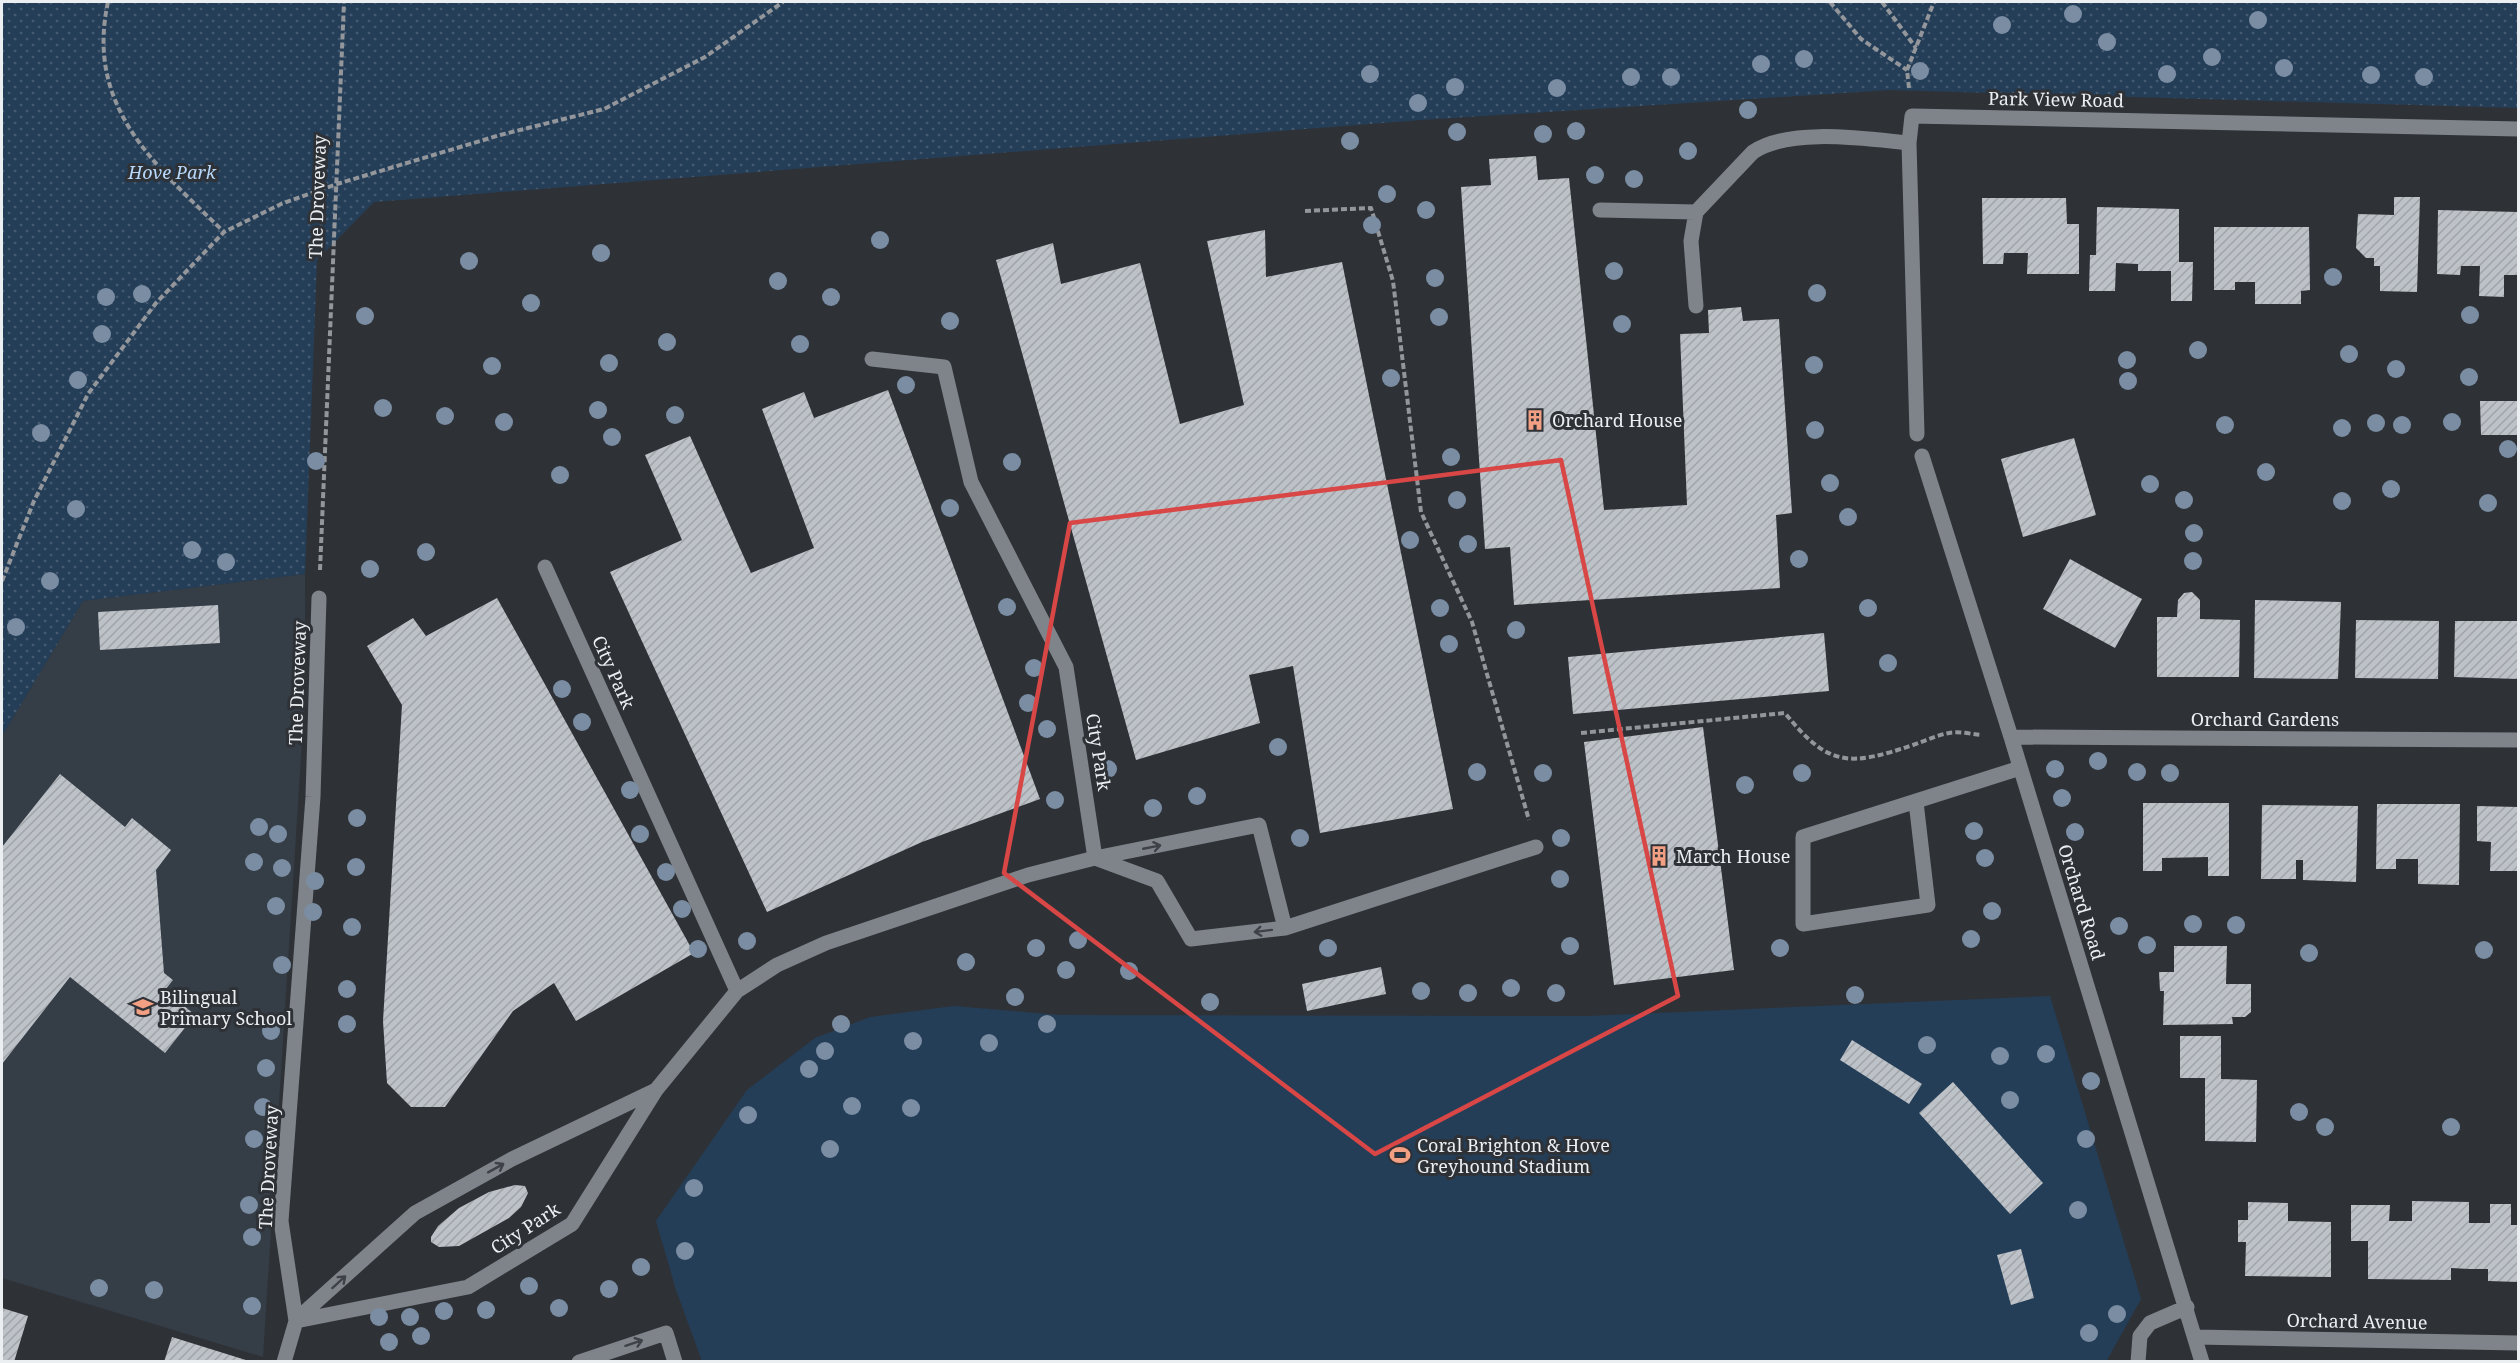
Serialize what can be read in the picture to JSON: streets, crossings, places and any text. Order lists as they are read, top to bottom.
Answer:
{
  "streets": {
    "street": [
      "Park View Road",
      "The Droveway",
      "City Park",
      "Orchard Gardens",
      "Orchard Road",
      "Orchard Avenue"
    ]
  },
  "crossings": [
    ["The Droveway", "City Park"],
    ["Orchard Gardens", "Orchard Road"],
    ["Orchard Road", "Orchard Avenue"]
  ],
  "parks": ["Hove Park"],
  "places": {
    "building": ["Orchard House", "March House"],
    "school or university": ["Bilingual Primary School"],
    "sports": ["Coral Brighton & Hove Greyhound Stadium"]
  }
}
